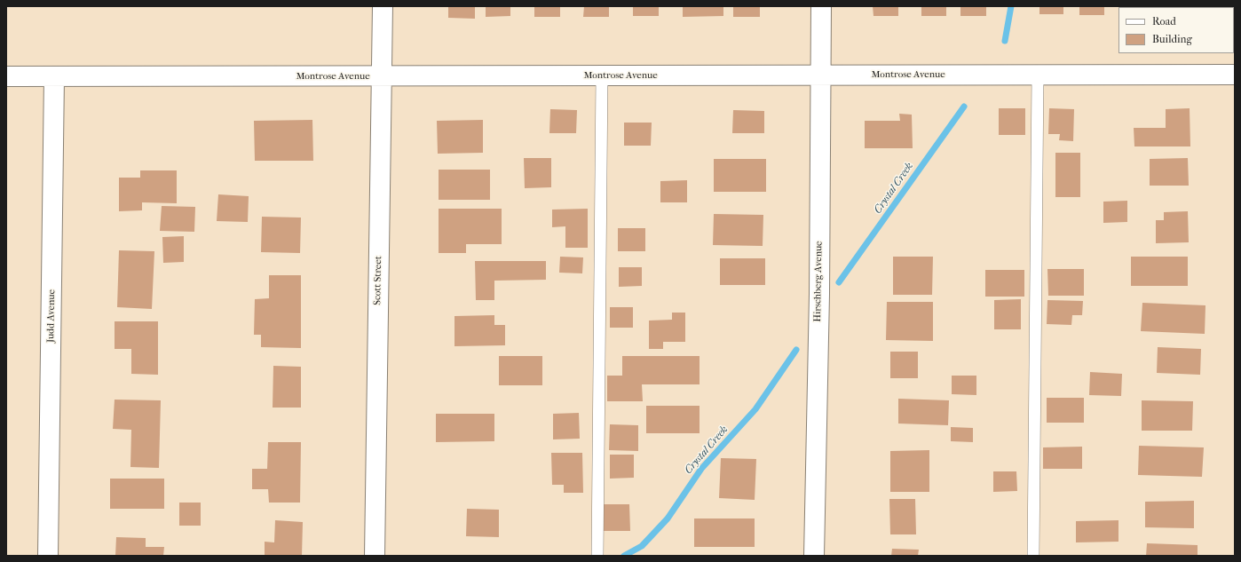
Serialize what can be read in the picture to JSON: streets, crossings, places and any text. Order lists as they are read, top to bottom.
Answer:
{
  "streets": {
    "street": [
      "Montrose Avenue",
      "Scott Street",
      "Hirschberg Avenue",
      "Judd Avenue"
    ]
  },
  "crossings": [
    ["Montrose Avenue", "Scott Street"],
    ["Montrose Avenue", "Hirschberg Avenue"],
    ["Montrose Avenue", "Judd Avenue"]
  ],
  "water": ["Crystal Creek"],
  "legend": ["Road", "Building"]
}
